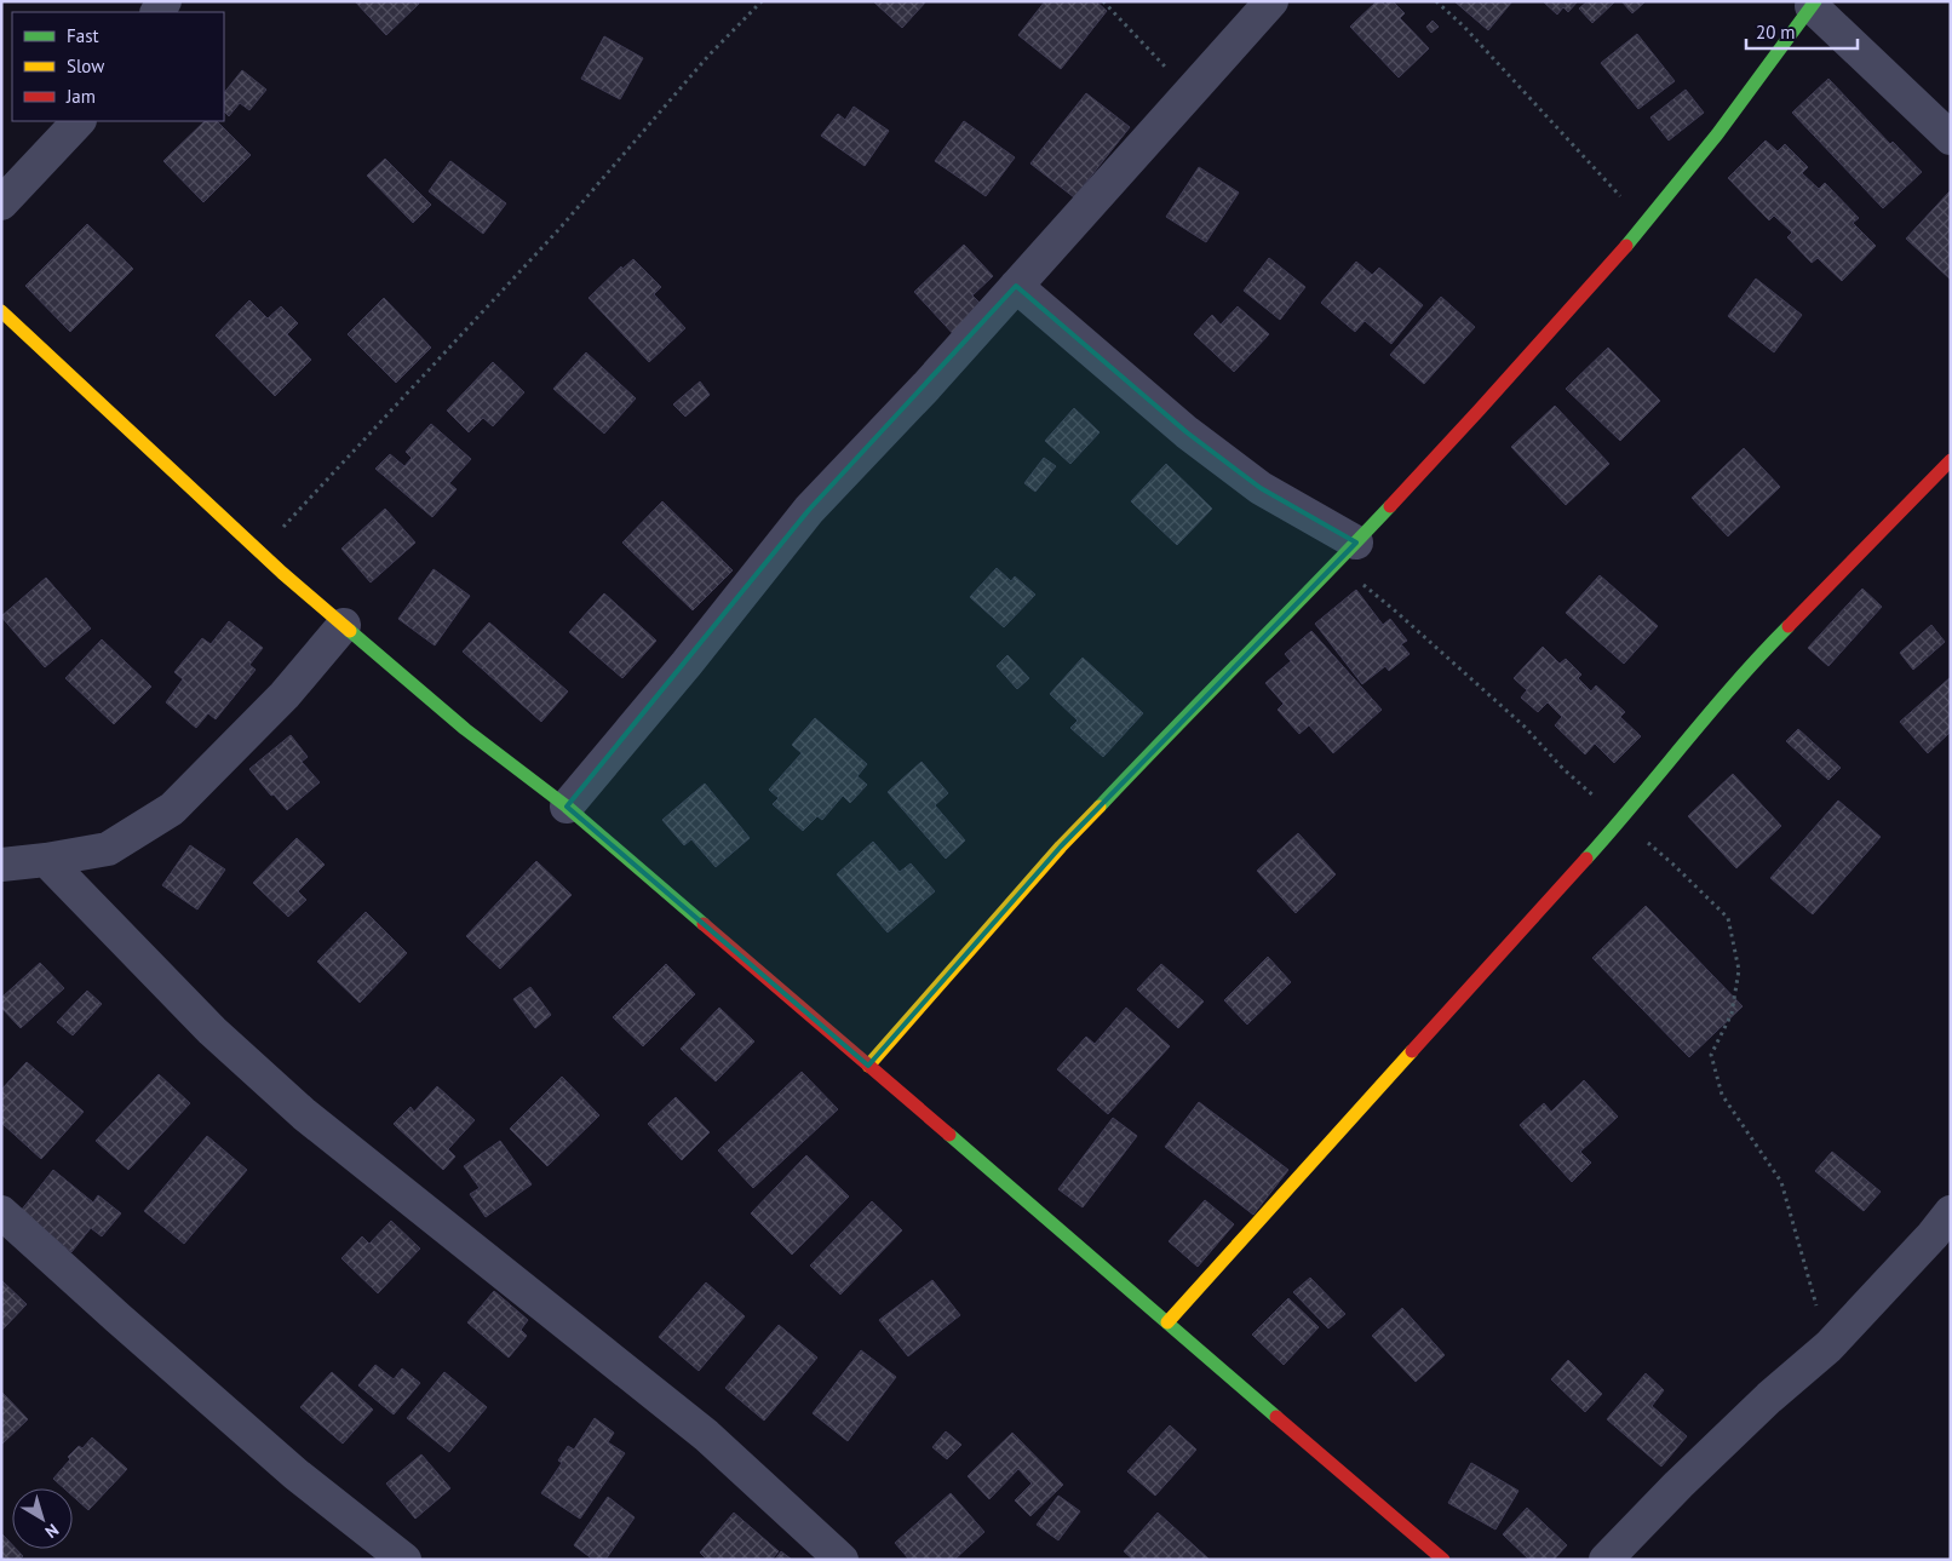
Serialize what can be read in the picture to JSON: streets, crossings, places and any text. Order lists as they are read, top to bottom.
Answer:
{
  "legend": ["Fast", "Slow", "Jam"],
  "scale_bar": "20 m",
  "north": "bottom right"
}
